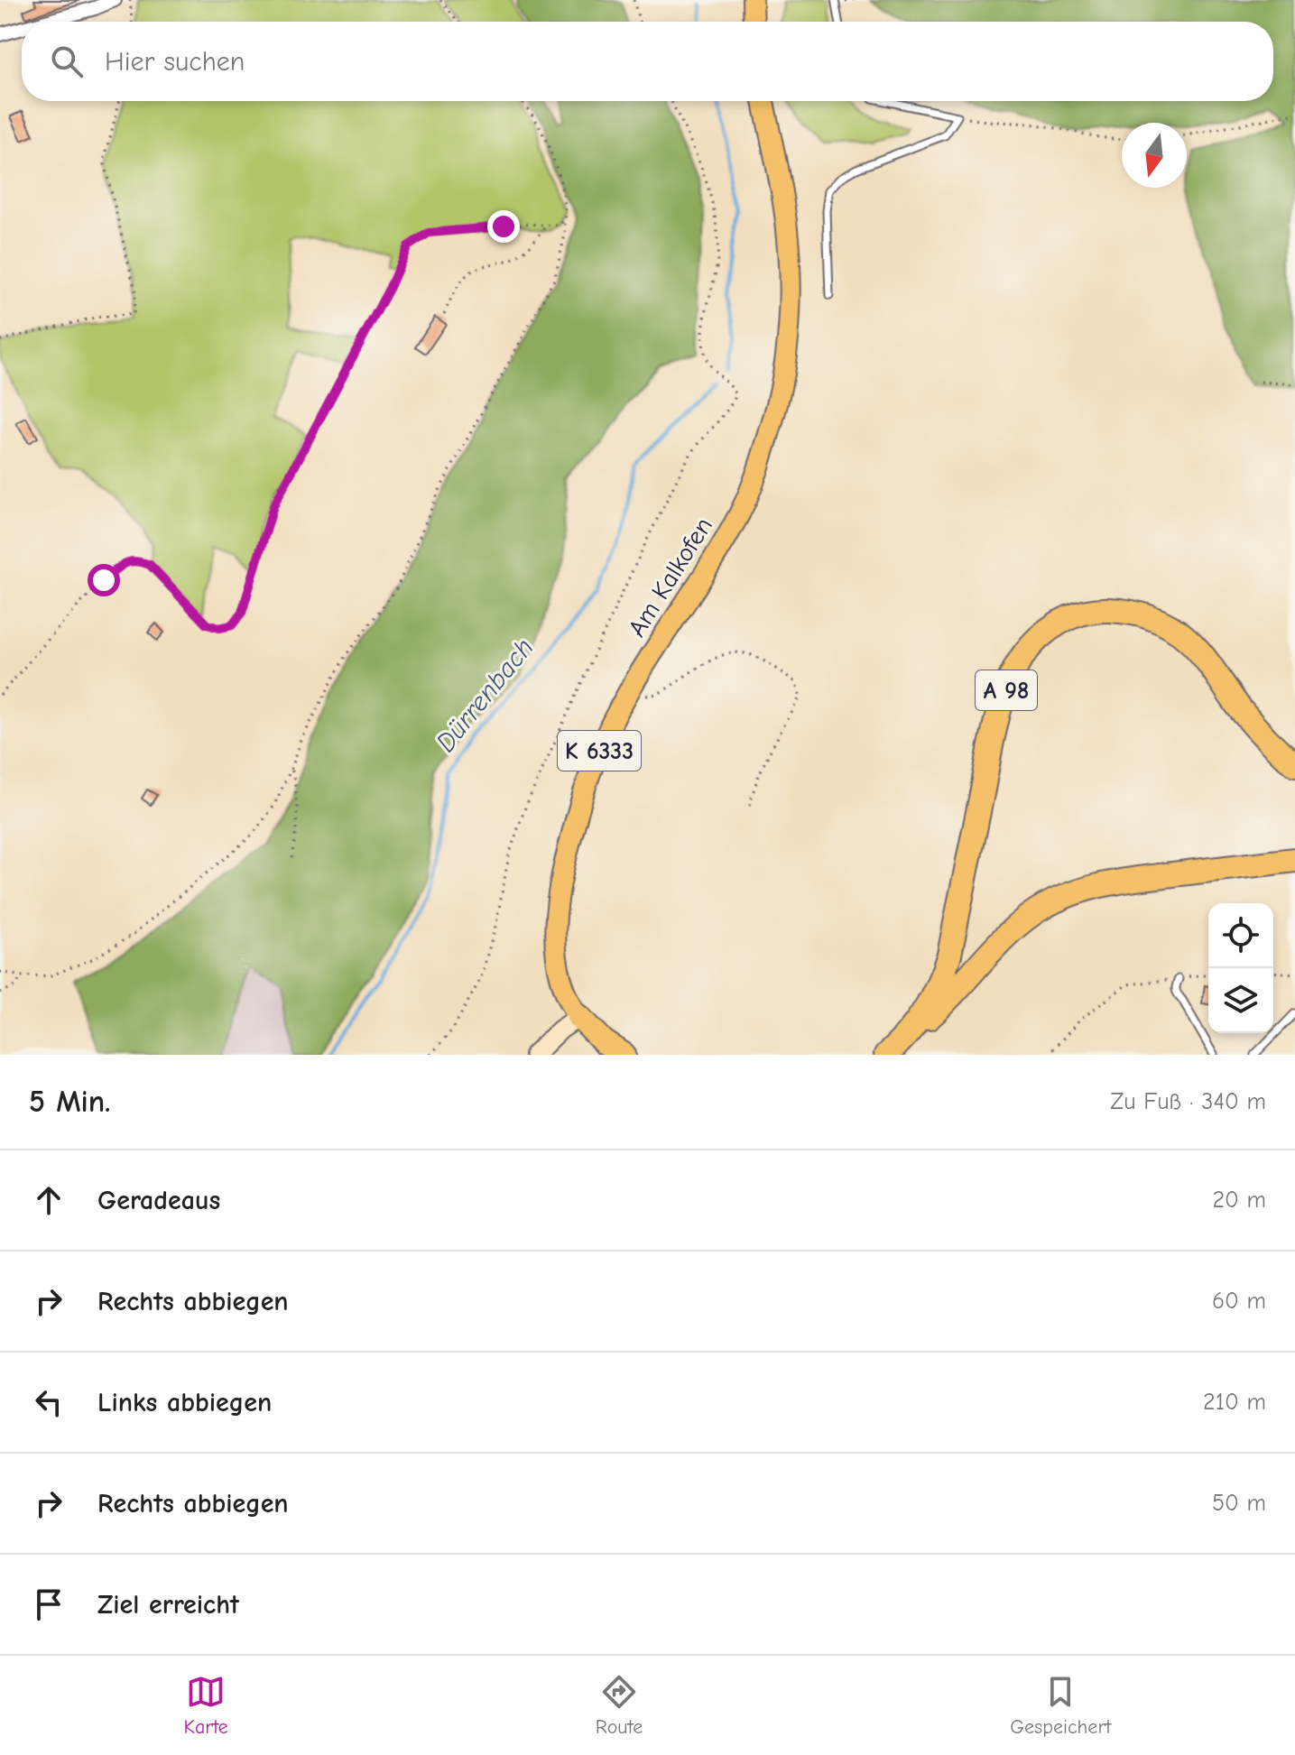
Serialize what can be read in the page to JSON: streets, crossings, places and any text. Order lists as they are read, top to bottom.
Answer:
{
  "streets": {
    "highway": ["A 98"],
    "main road": ["Am Kalkofen", "K 6333"]
  },
  "water": ["Dürrenbach"],
  "north": "bottom",
  "page": {
    "search": "Hier suchen",
    "heading": ["5 Min.", "Zu Fuß · 340 m"],
    "list": [
      ["Geradeaus", "20 m"],
      ["Rechts abbiegen", "60 m"],
      ["Links abbiegen", "210 m"],
      ["Rechts abbiegen", "50 m"],
      "Ziel erreicht"
    ],
    "nav": ["Karte", "Route", "Gespeichert"]
  }
}
